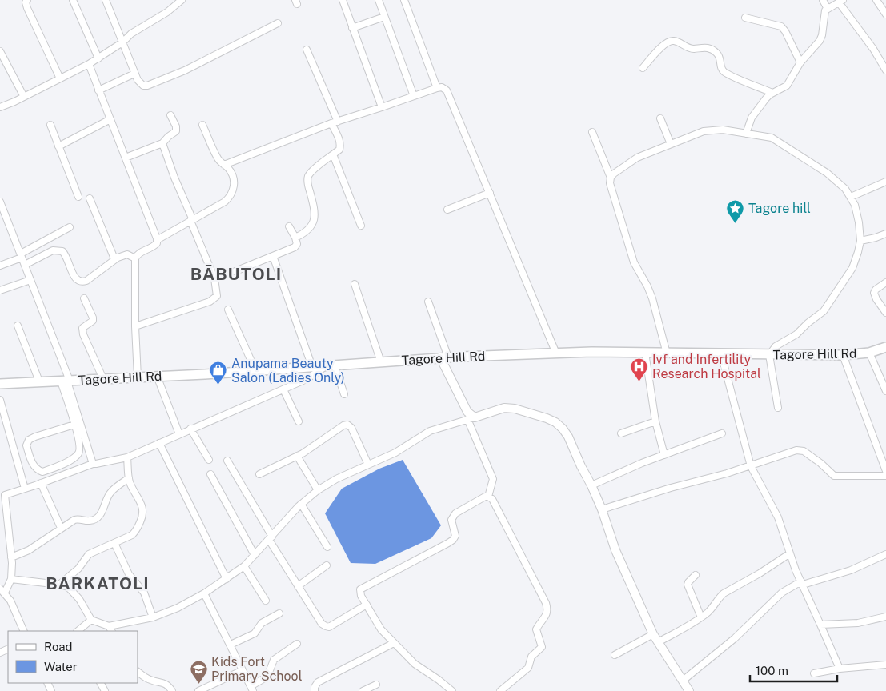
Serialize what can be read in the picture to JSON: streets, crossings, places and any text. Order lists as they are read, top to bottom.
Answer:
{
  "streets": {
    "main road": ["Tagore Hill Rd"]
  },
  "districts": ["BĀBUTOLI", "BARKATOLI"],
  "places": {
    "place": ["Tagore hill"],
    "hospital": ["Ivf and Infertility Research Hospital"],
    "shop": ["Anupama Beauty Salon (Ladies Only)"],
    "school or university": ["Kids Fort Primary School"]
  },
  "legend": ["Road", "Water"],
  "scale_bar": "100 m"
}
